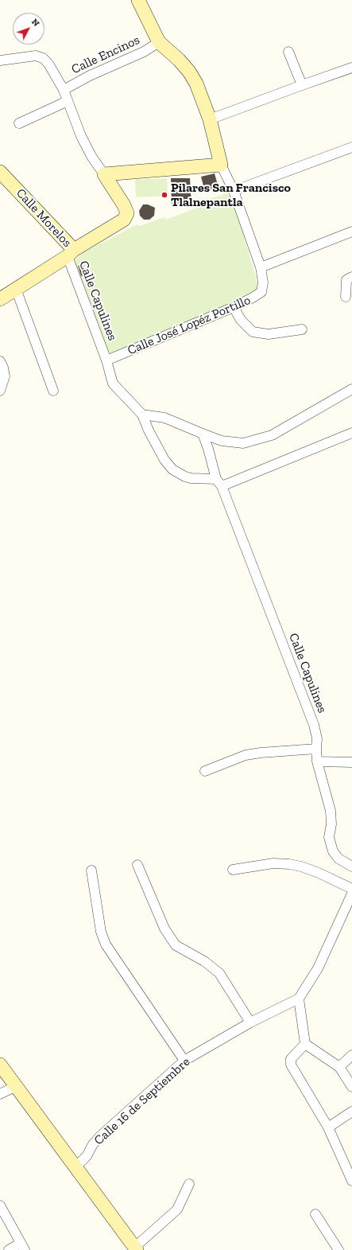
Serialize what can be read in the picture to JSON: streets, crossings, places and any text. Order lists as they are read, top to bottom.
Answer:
{
  "streets": {
    "street": [
      "Calle Encinos",
      "Calle Morelos",
      "Calle Capulines",
      "Calle José Lopéz Portillo",
      "Calle 16 de Septiembre"
    ]
  },
  "crossings": [
    ["Calle Encinos", "Calle José Lopéz Portillo"],
    ["Calle Morelos", "Calle Capulines"],
    ["Calle Capulines", "Calle José Lopéz Portillo"]
  ],
  "places": ["Pilares San Francisco Tlalnepantla"],
  "north": "top right"
}
